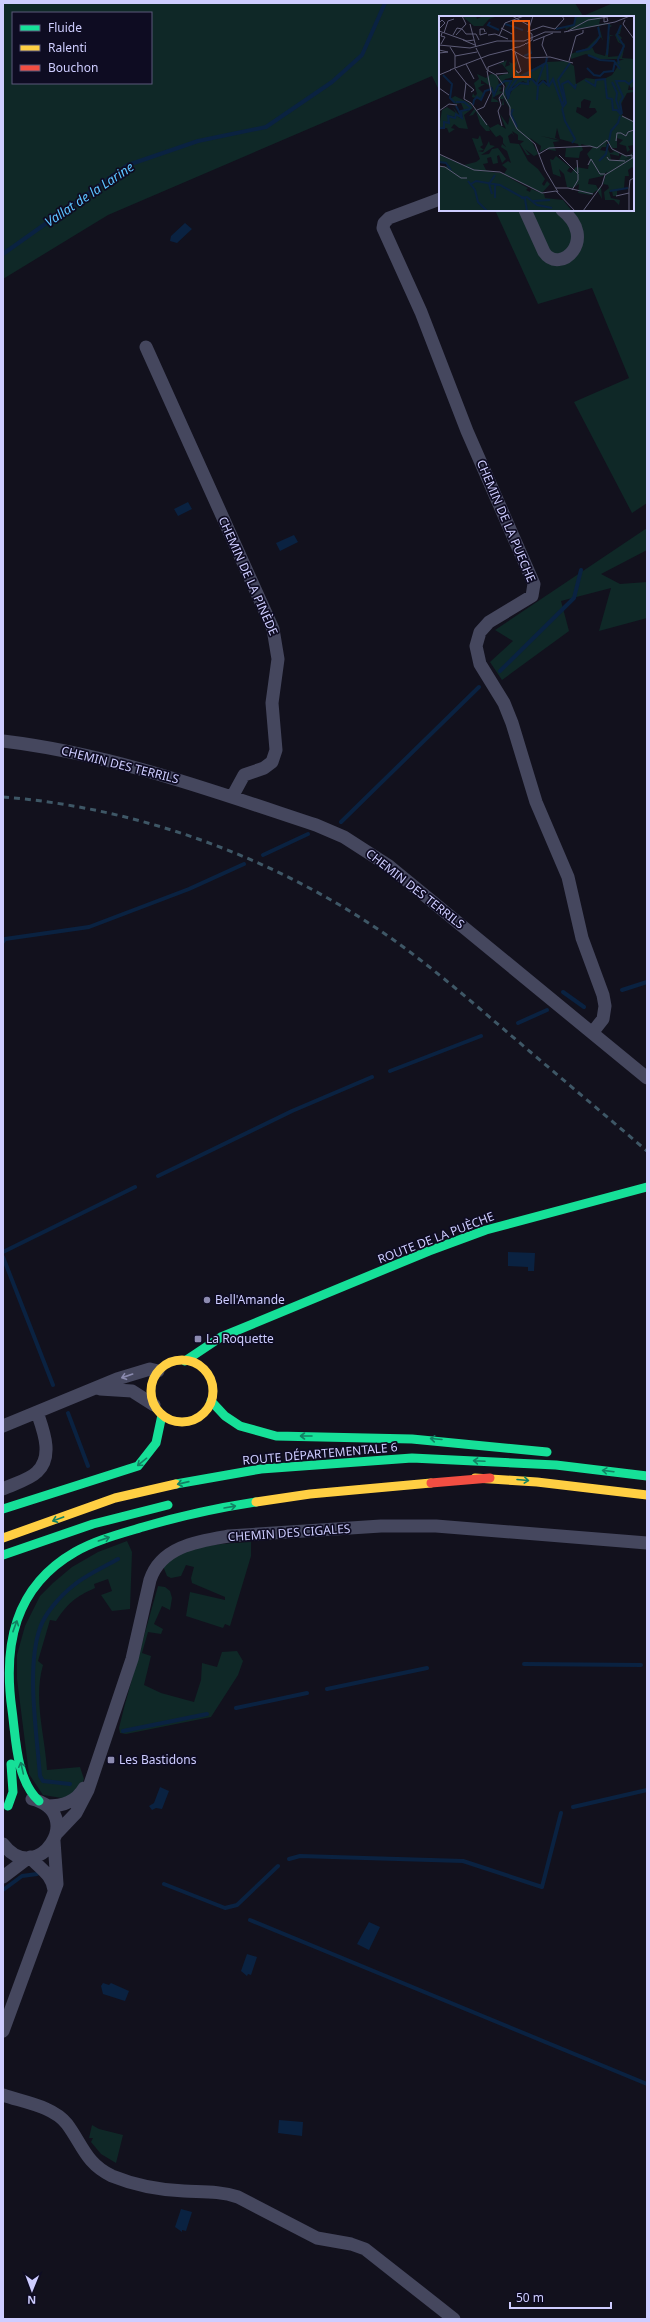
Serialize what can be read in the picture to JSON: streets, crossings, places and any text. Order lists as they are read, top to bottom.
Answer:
{
  "streets": {
    "main road": ["ROUTE DE LA PUÈCHE", "ROUTE DÉPARTEMENTALE 6"],
    "street": [
      "CHEMIN DE LA PUECHE",
      "CHEMIN DE LA PINÈDE",
      "CHEMIN DES TERRILS",
      "CHEMIN DES CIGALES"
    ]
  },
  "crossings": [
    ["CHEMIN DE LA PUECHE", "CHEMIN DES TERRILS"],
    ["CHEMIN DE LA PINÈDE", "CHEMIN DES TERRILS"]
  ],
  "water": ["Vallat de la Larine"],
  "places": {
    "other": ["Bell'Amande"],
    "transit": ["La Roquette", "Les Bastidons"]
  },
  "legend": ["Fluide", "Ralenti", "Bouchon"],
  "scale_bar": "50 m",
  "north": "bottom"
}
